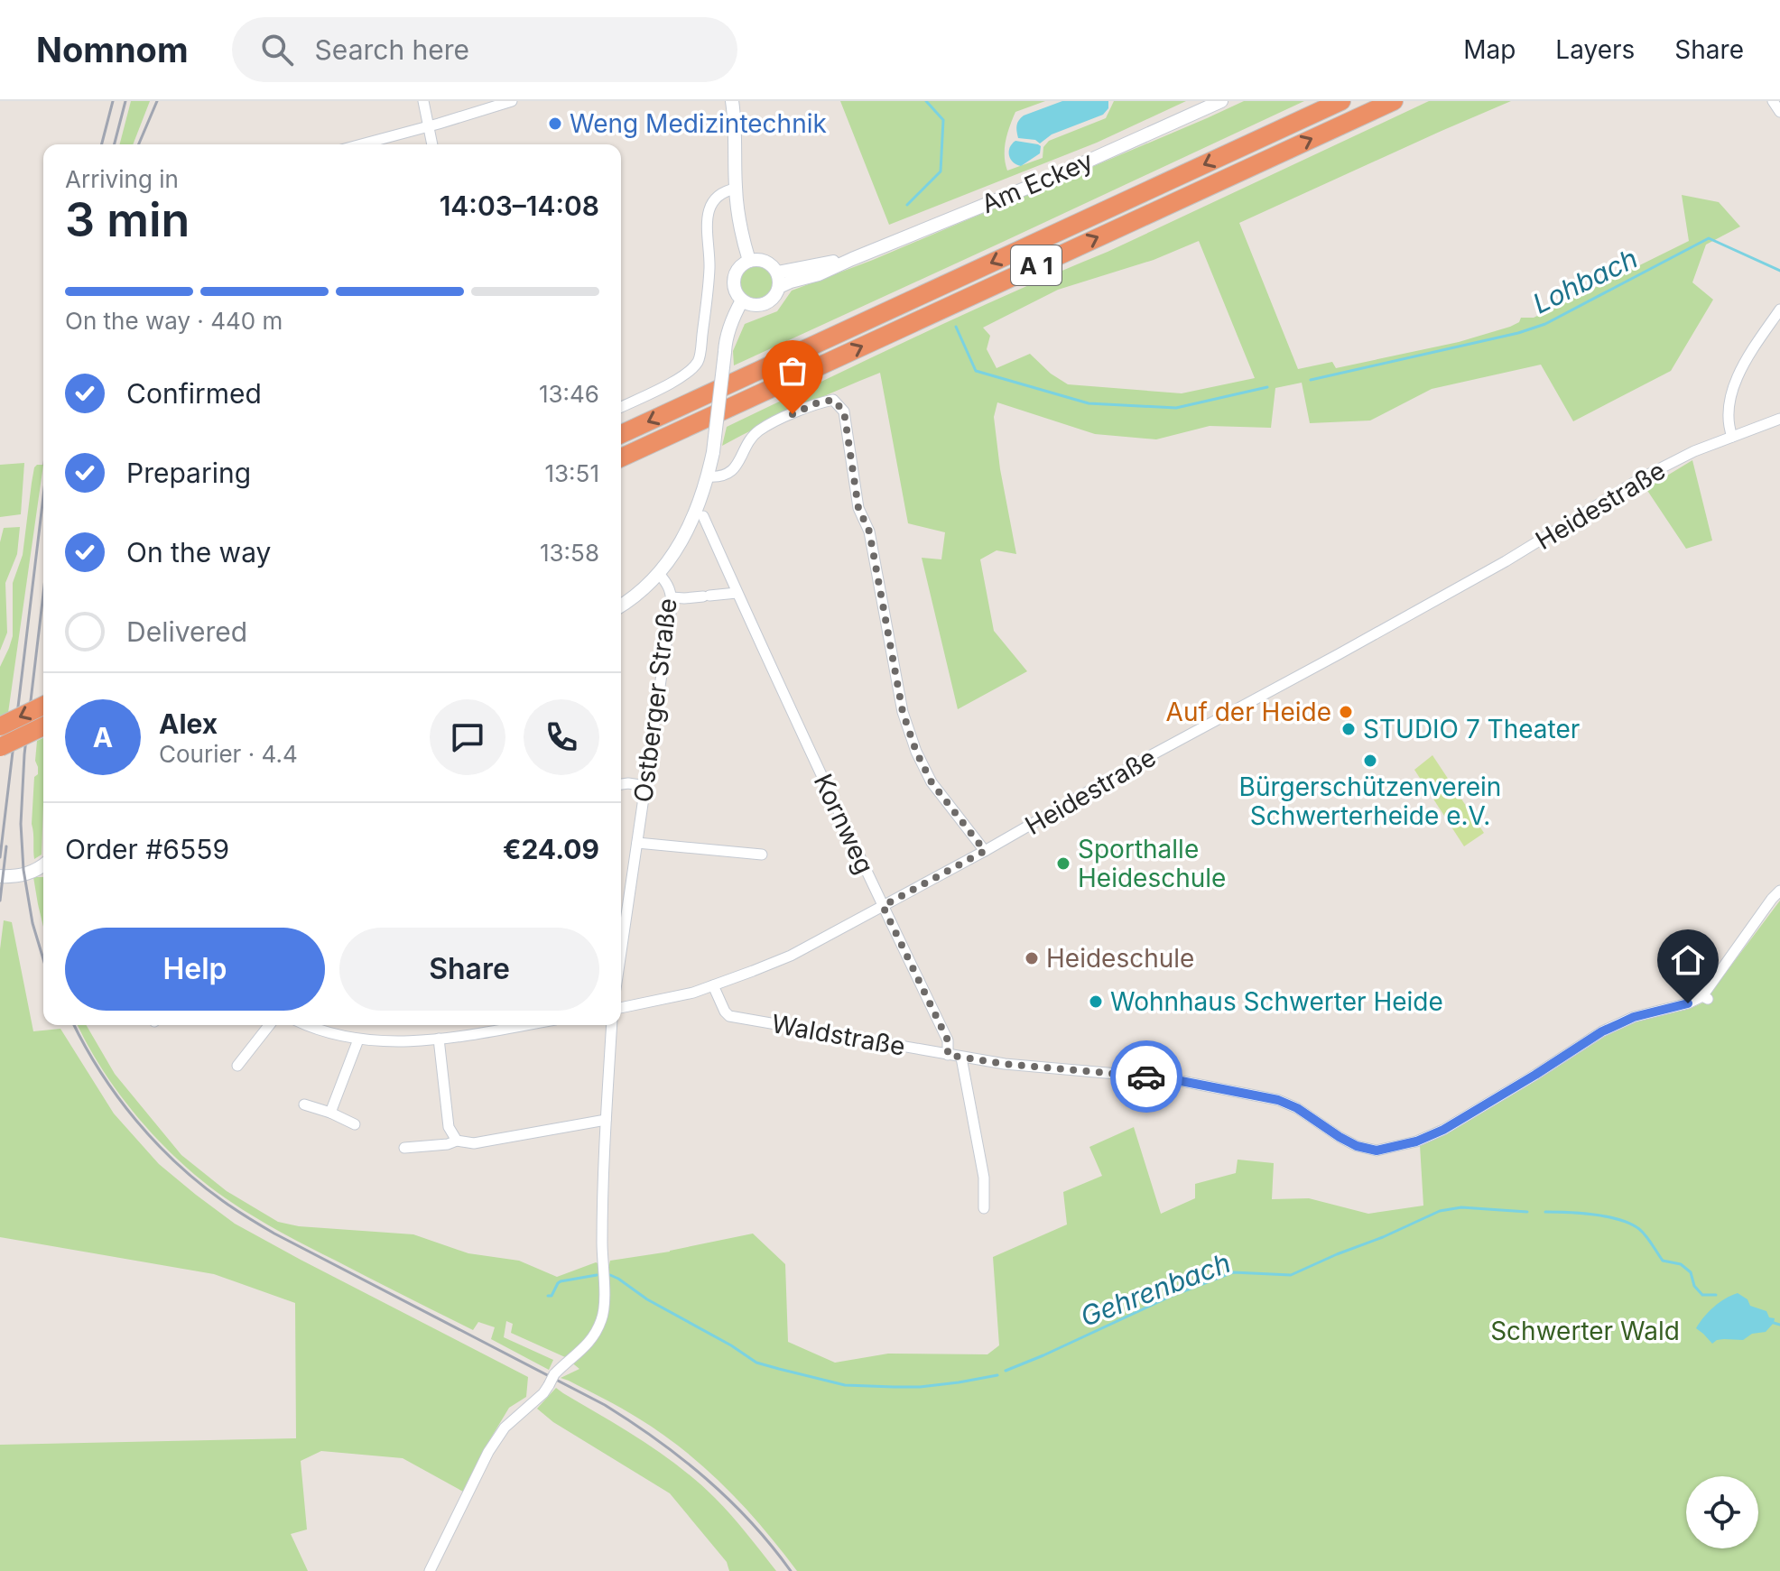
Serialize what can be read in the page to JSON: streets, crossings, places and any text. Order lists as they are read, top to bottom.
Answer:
{
  "streets": {
    "highway": ["A 1"],
    "street": [
      "Am Eckey",
      "Heidestraße",
      "Ostberger Straße",
      "Kornweg",
      "Waldstraße"
    ]
  },
  "crossings": [
    ["Am Eckey", "Ostberger Straße"],
    ["Heidestraße", "Kornweg"],
    ["Heidestraße", "Waldstraße"],
    ["Kornweg", "Waldstraße"]
  ],
  "water": ["Lohbach", "Gehrenbach"],
  "parks": ["Schwerter Wald"],
  "places": [
    "Weng Medizintechnik",
    "Auf der Heide",
    "STUDIO 7 Theater",
    "Bürgerschützenverein Schwerterheide e.V.",
    "Sporthalle Heideschule",
    "Heideschule",
    "Wohnhaus Schwerter Heide"
  ],
  "page": {
    "header": "Nomnom",
    "search": "Search here",
    "nav": ["Map", "Layers", "Share"],
    "heading": ["3 min", "Arriving in", "14:03–14:08"],
    "panel": [
      "Alex",
      "Courier · 4.4",
      "Order #6559",
      "€24.09"
    ],
    "bar": "On the way · 440 m",
    "list": [
      ["Confirmed", "13:46"],
      ["Preparing", "13:51"],
      ["On the way", "13:58"],
      "Delivered"
    ],
    "round": "A",
    "buttons": ["Help", "Share"]
  }
}
